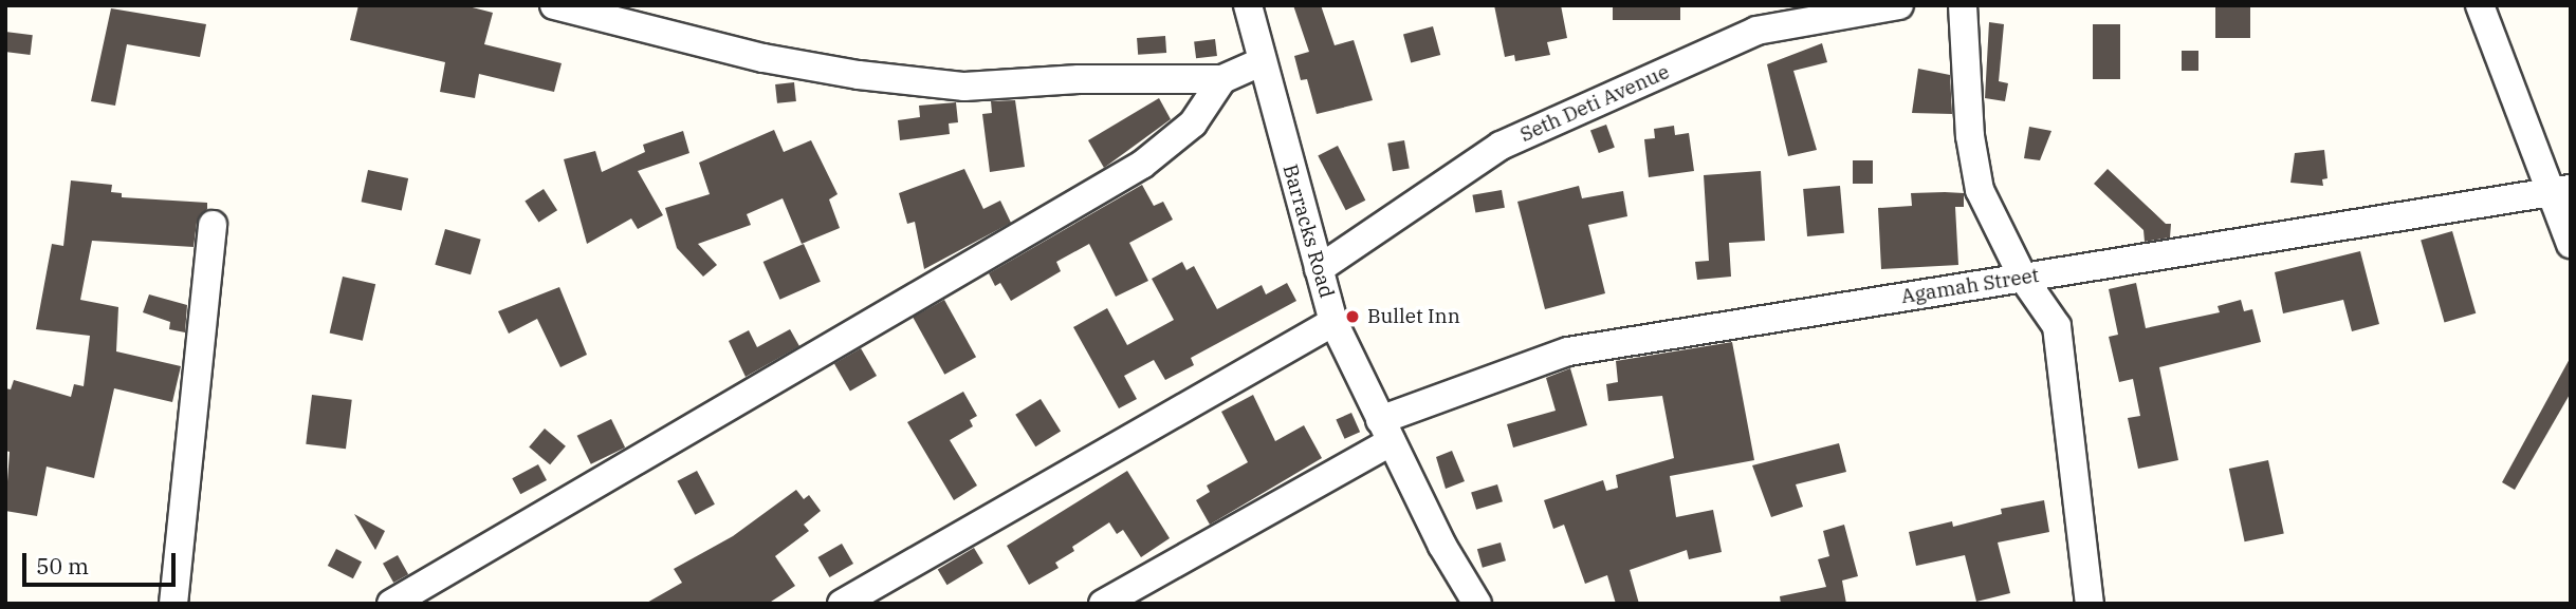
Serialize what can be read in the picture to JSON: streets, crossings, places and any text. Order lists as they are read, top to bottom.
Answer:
{
  "streets": {
    "street": ["Seth Deti Avenue", "Barracks Road", "Agamah Street"]
  },
  "crossings": [
    ["Seth Deti Avenue", "Barracks Road"],
    ["Barracks Road", "Agamah Street"]
  ],
  "places": ["Bullet Inn"],
  "scale_bar": "50 m"
}
